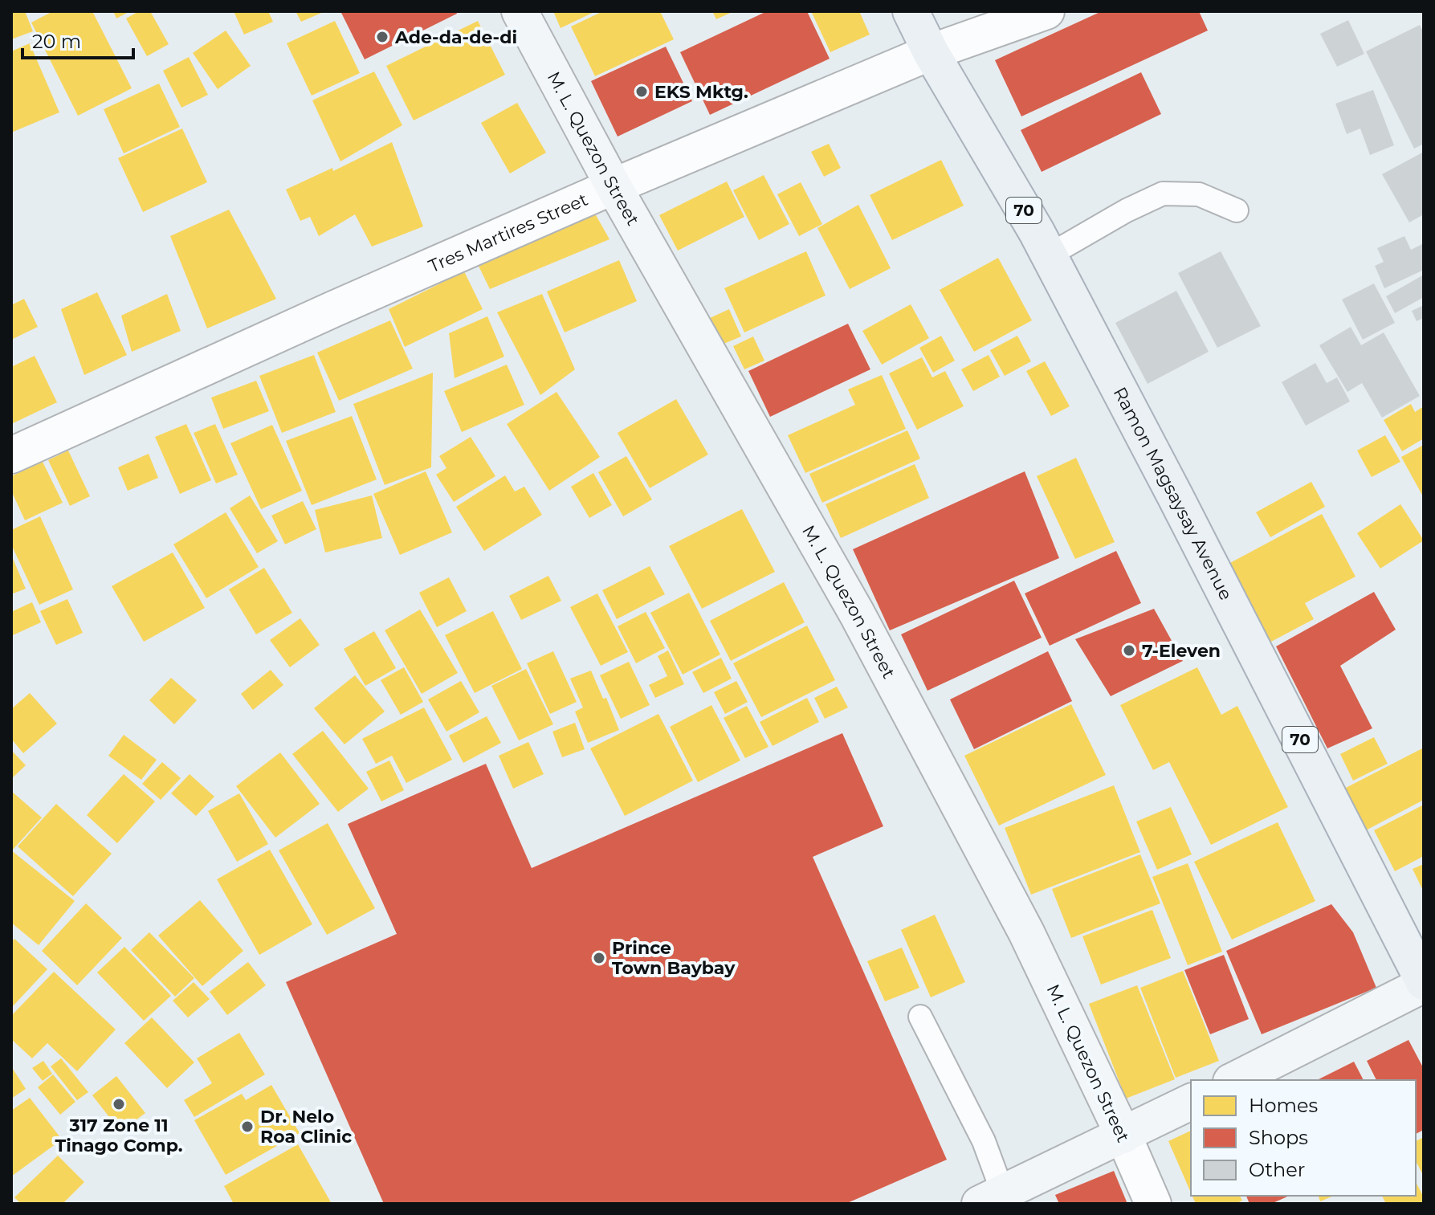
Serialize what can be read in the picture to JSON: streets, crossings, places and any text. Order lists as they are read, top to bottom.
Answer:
{
  "streets": {
    "main road": ["70", "Ramon Magsaysay Avenue"],
    "street": ["M. L. Quezon Street", "Tres Martires Street"]
  },
  "crossings": [
    ["M. L. Quezon Street", "Tres Martires Street"],
    ["Tres Martires Street", "Ramon Magsaysay Avenue"]
  ],
  "places": [
    "Ade-da-de-di",
    "EKS Mktg.",
    "7-Eleven",
    "Prince Town Baybay",
    "317 Zone 11 Tinago Comp.",
    "Dr. Nelo Roa Clinic"
  ],
  "legend": ["Homes", "Shops", "Other"],
  "scale_bar": "20 m"
}
